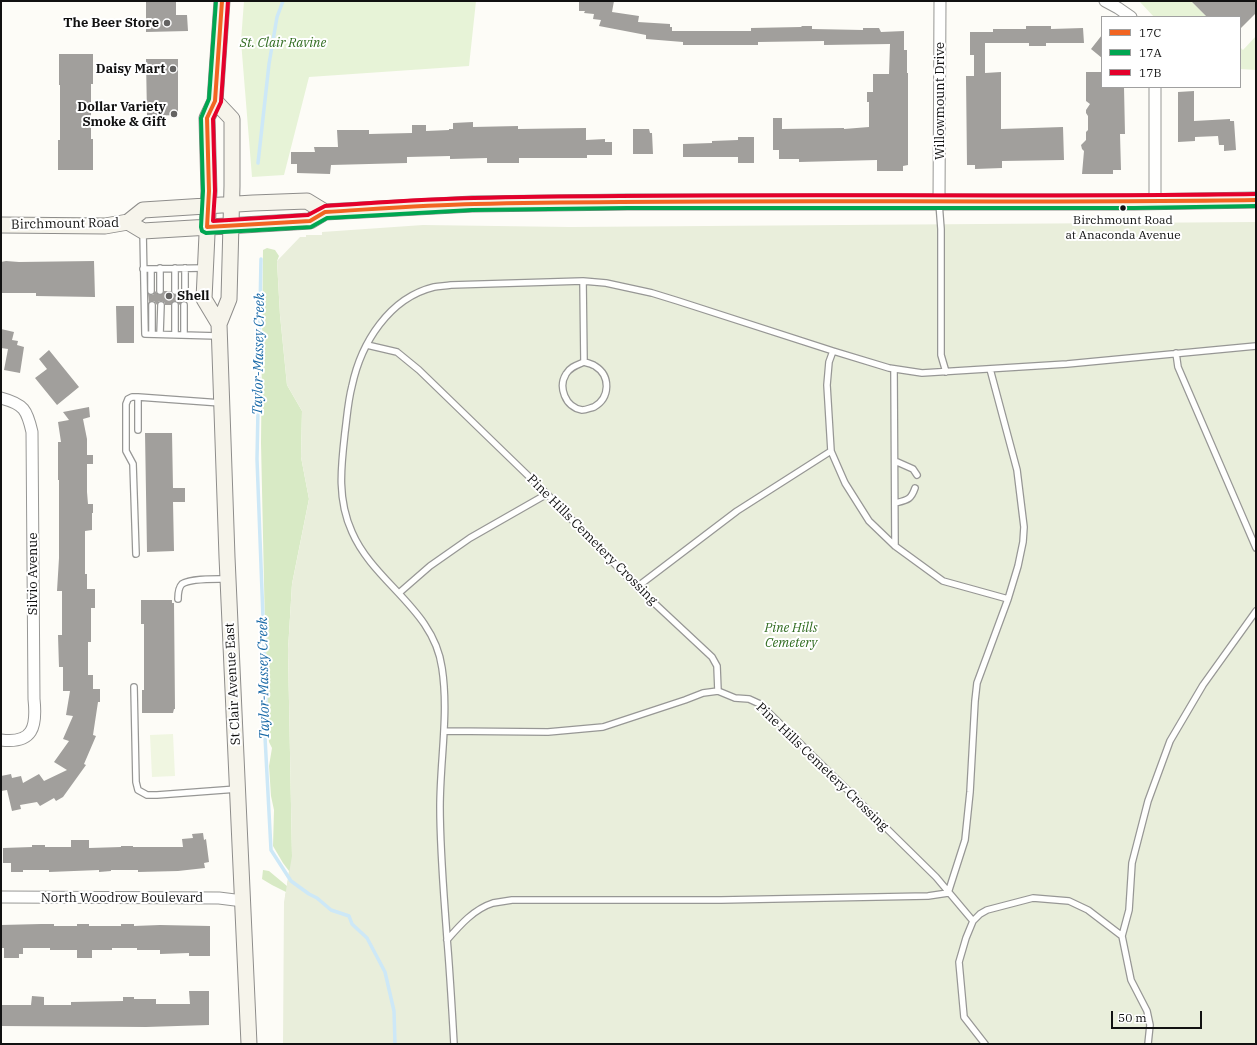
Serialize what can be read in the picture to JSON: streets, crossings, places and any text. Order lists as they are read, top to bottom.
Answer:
{
  "streets": {
    "main road": ["Birchmount Road", "St Clair Avenue East"],
    "street": ["Willowmount Drive", "Silvio Avenue", "North Woodrow Boulevard"],
    "lane": ["Pine Hills Cemetery Crossing"]
  },
  "crossings": [
    ["Birchmount Road", "St Clair Avenue East"],
    ["St Clair Avenue East", "North Woodrow Boulevard"]
  ],
  "water": ["Taylor-Massey Creek"],
  "parks": ["St. Clair Ravine", "Pine Hills Cemetery"],
  "places": [
    "The Beer Store",
    "Daisy Mart",
    "Dollar Variety Smoke & Gift",
    "Birchmount Road at Anaconda Avenue",
    "Shell"
  ],
  "lines": ["transit line 17C", "transit line 17A", "transit line 17B"],
  "legend": ["17C", "17A", "17B"],
  "scale_bar": "50 m"
}
